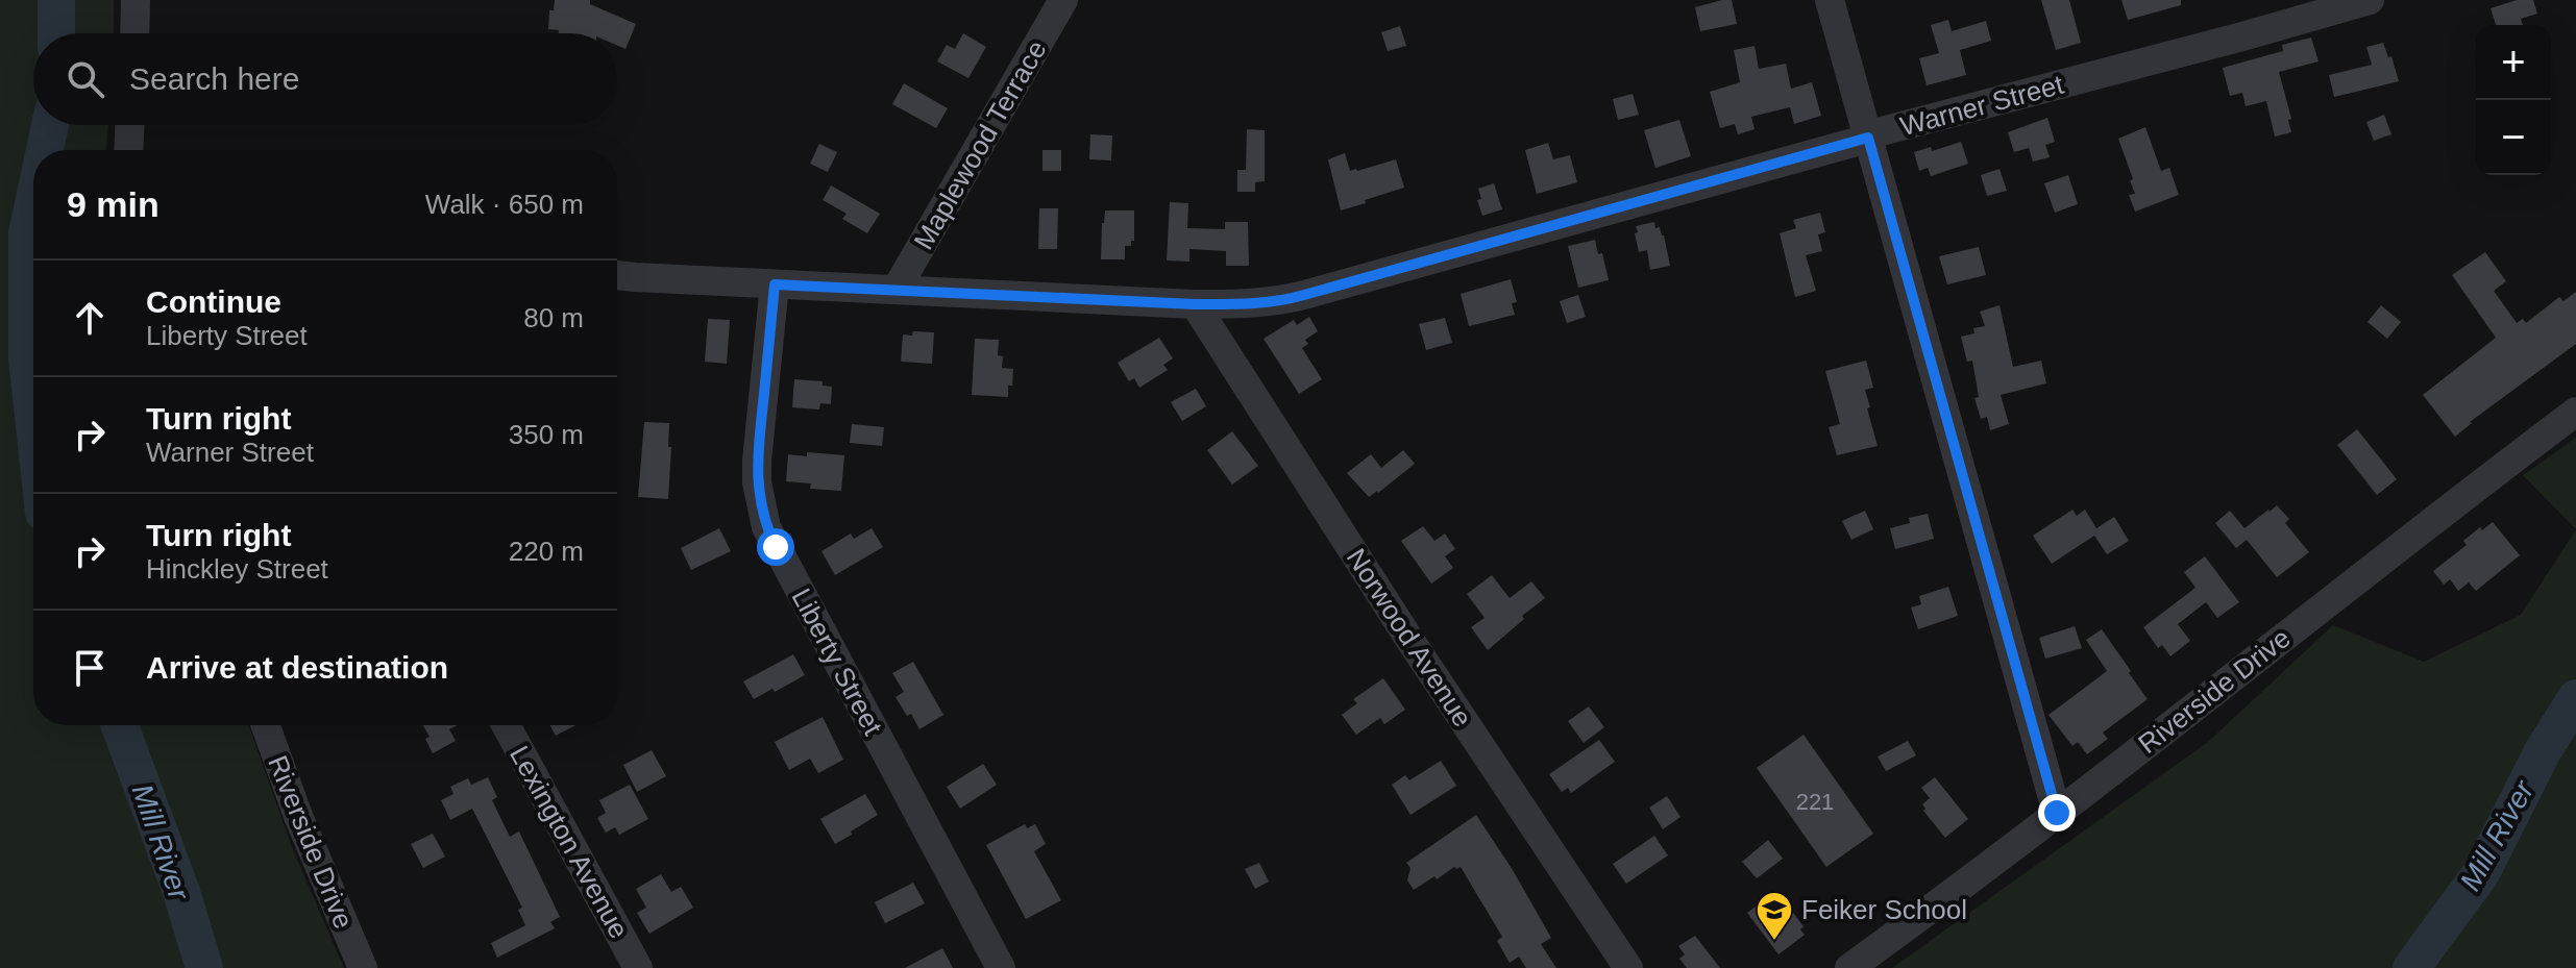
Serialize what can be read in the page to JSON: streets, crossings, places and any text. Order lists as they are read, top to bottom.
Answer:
{
  "streets": {
    "street": [
      "Warner Street",
      "Maplewood Terrace",
      "Norwood Avenue",
      "Liberty Street",
      "Riverside Drive",
      "Lexington Avenue"
    ]
  },
  "crossings": [
    ["Warner Street", "Maplewood Terrace"],
    ["Warner Street", "Norwood Avenue"],
    ["Warner Street", "Liberty Street"]
  ],
  "water": ["Mill River"],
  "places": {
    "school or university": ["Feiker School"]
  },
  "house_numbers": ["221"],
  "page": {
    "map_buttons": ["+", "−"],
    "search": "Search here",
    "heading": ["9 min", "Walk · 650 m"],
    "list": [
      ["Continue", "Liberty Street", "80 m"],
      ["Turn right", "Warner Street", "350 m"],
      ["Turn right", "Hinckley Street", "220 m"],
      "Arrive at destination"
    ]
  }
}
